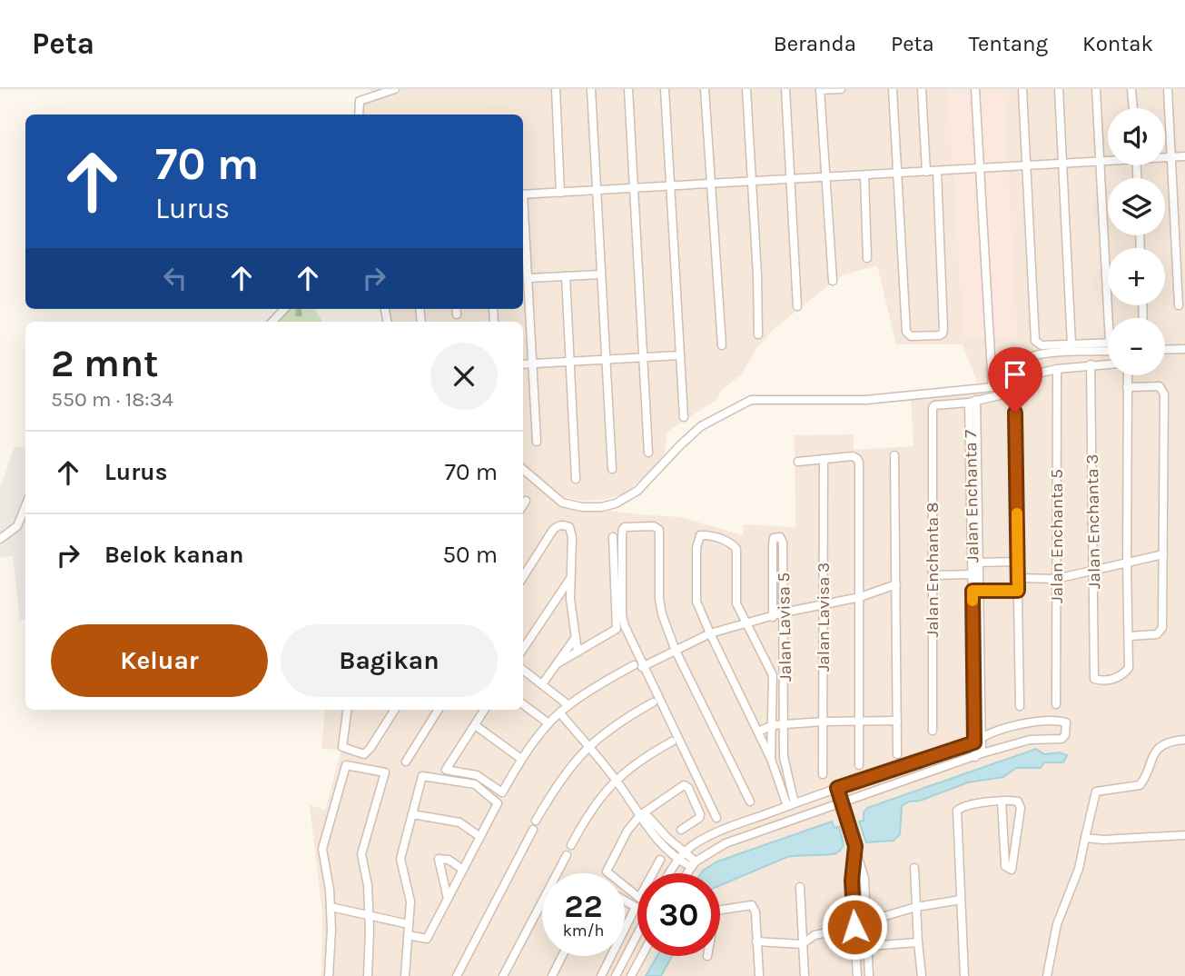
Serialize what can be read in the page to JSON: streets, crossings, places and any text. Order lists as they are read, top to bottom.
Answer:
{
  "streets": {
    "street": [
      "Jalan Enchanta 7",
      "Jalan Enchanta 3",
      "Jalan Enchanta 5",
      "Jalan Enchanta 8",
      "Jalan Lavisa 3",
      "Jalan Lavisa 5"
    ]
  },
  "crossings": [
    ["Jalan Enchanta 7", "Jalan Enchanta 8"]
  ],
  "page": {
    "header": "Peta",
    "nav": [
      "Beranda",
      "Peta",
      "Tentang",
      "Kontak"
    ],
    "map_buttons": ["+", "−"],
    "turn": ["70 m", "Lurus"],
    "heading": ["2 mnt", "550 m · 18:34"],
    "list": [
      {
        "name": "Lurus",
        "value": "70 m"
      },
      {
        "name": "Belok kanan",
        "value": "50 m"
      }
    ],
    "buttons": ["Keluar", "Bagikan"],
    "speed": "22 km/h",
    "limit": "30"
  }
}
